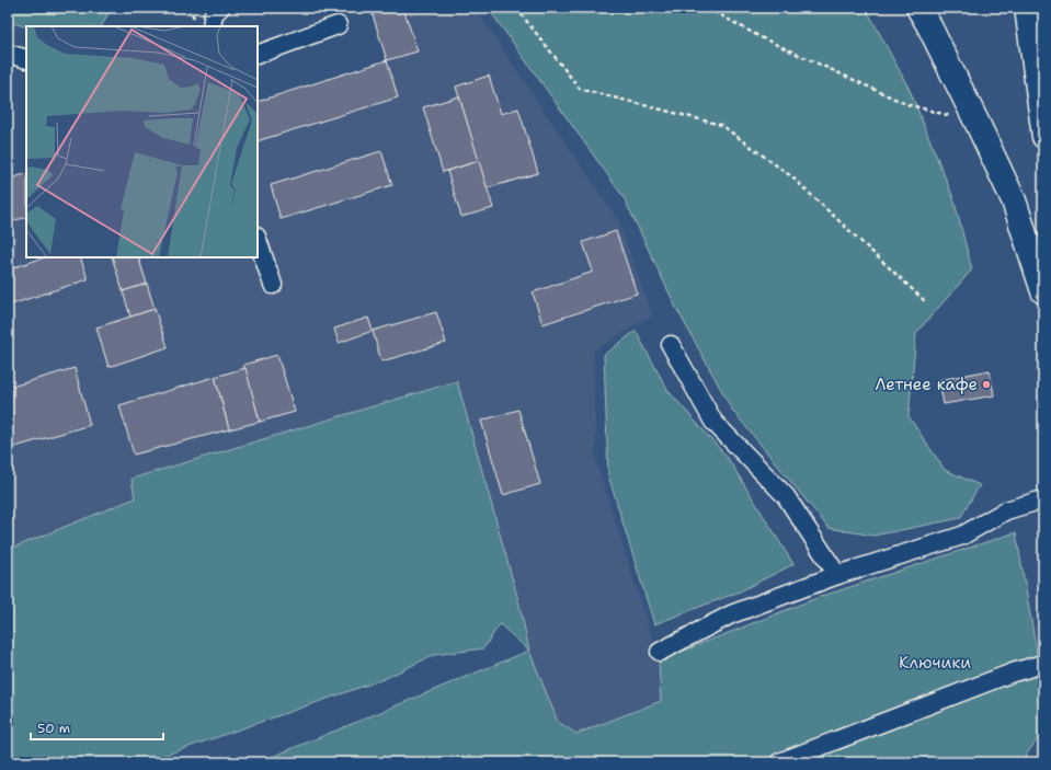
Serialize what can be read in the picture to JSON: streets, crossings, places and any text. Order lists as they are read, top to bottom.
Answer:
{
  "parks": ["Ключики"],
  "places": ["Летнее кафе"],
  "scale_bar": "50 m"
}
